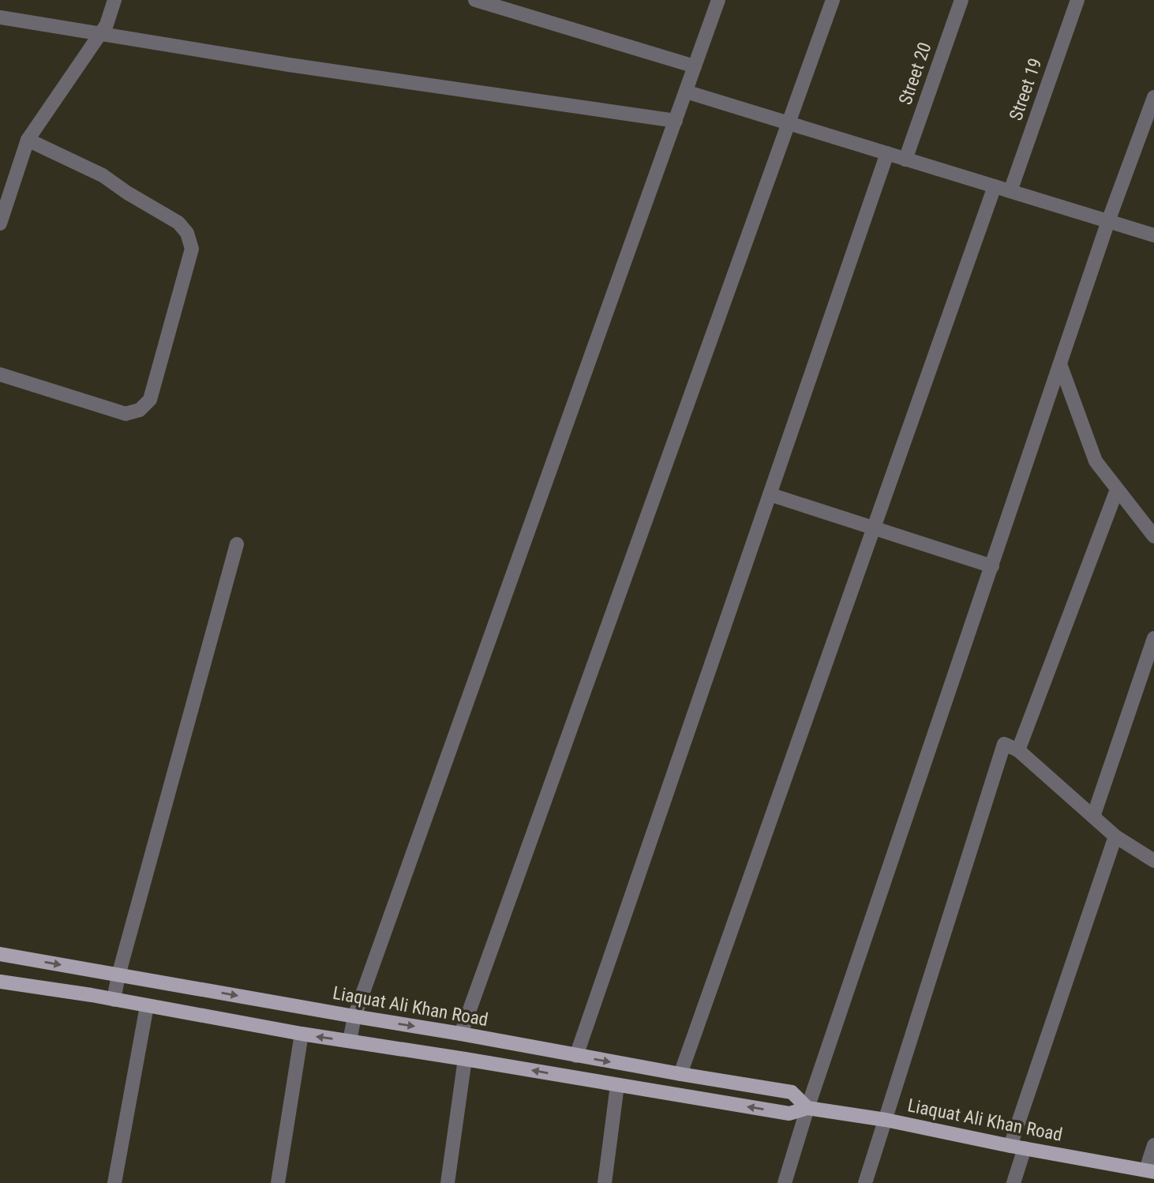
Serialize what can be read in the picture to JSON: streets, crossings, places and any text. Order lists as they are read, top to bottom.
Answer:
{
  "streets": {
    "main road": ["Liaquat Ali Khan Road"],
    "street": ["Street 20", "Street 19"]
  }
}
